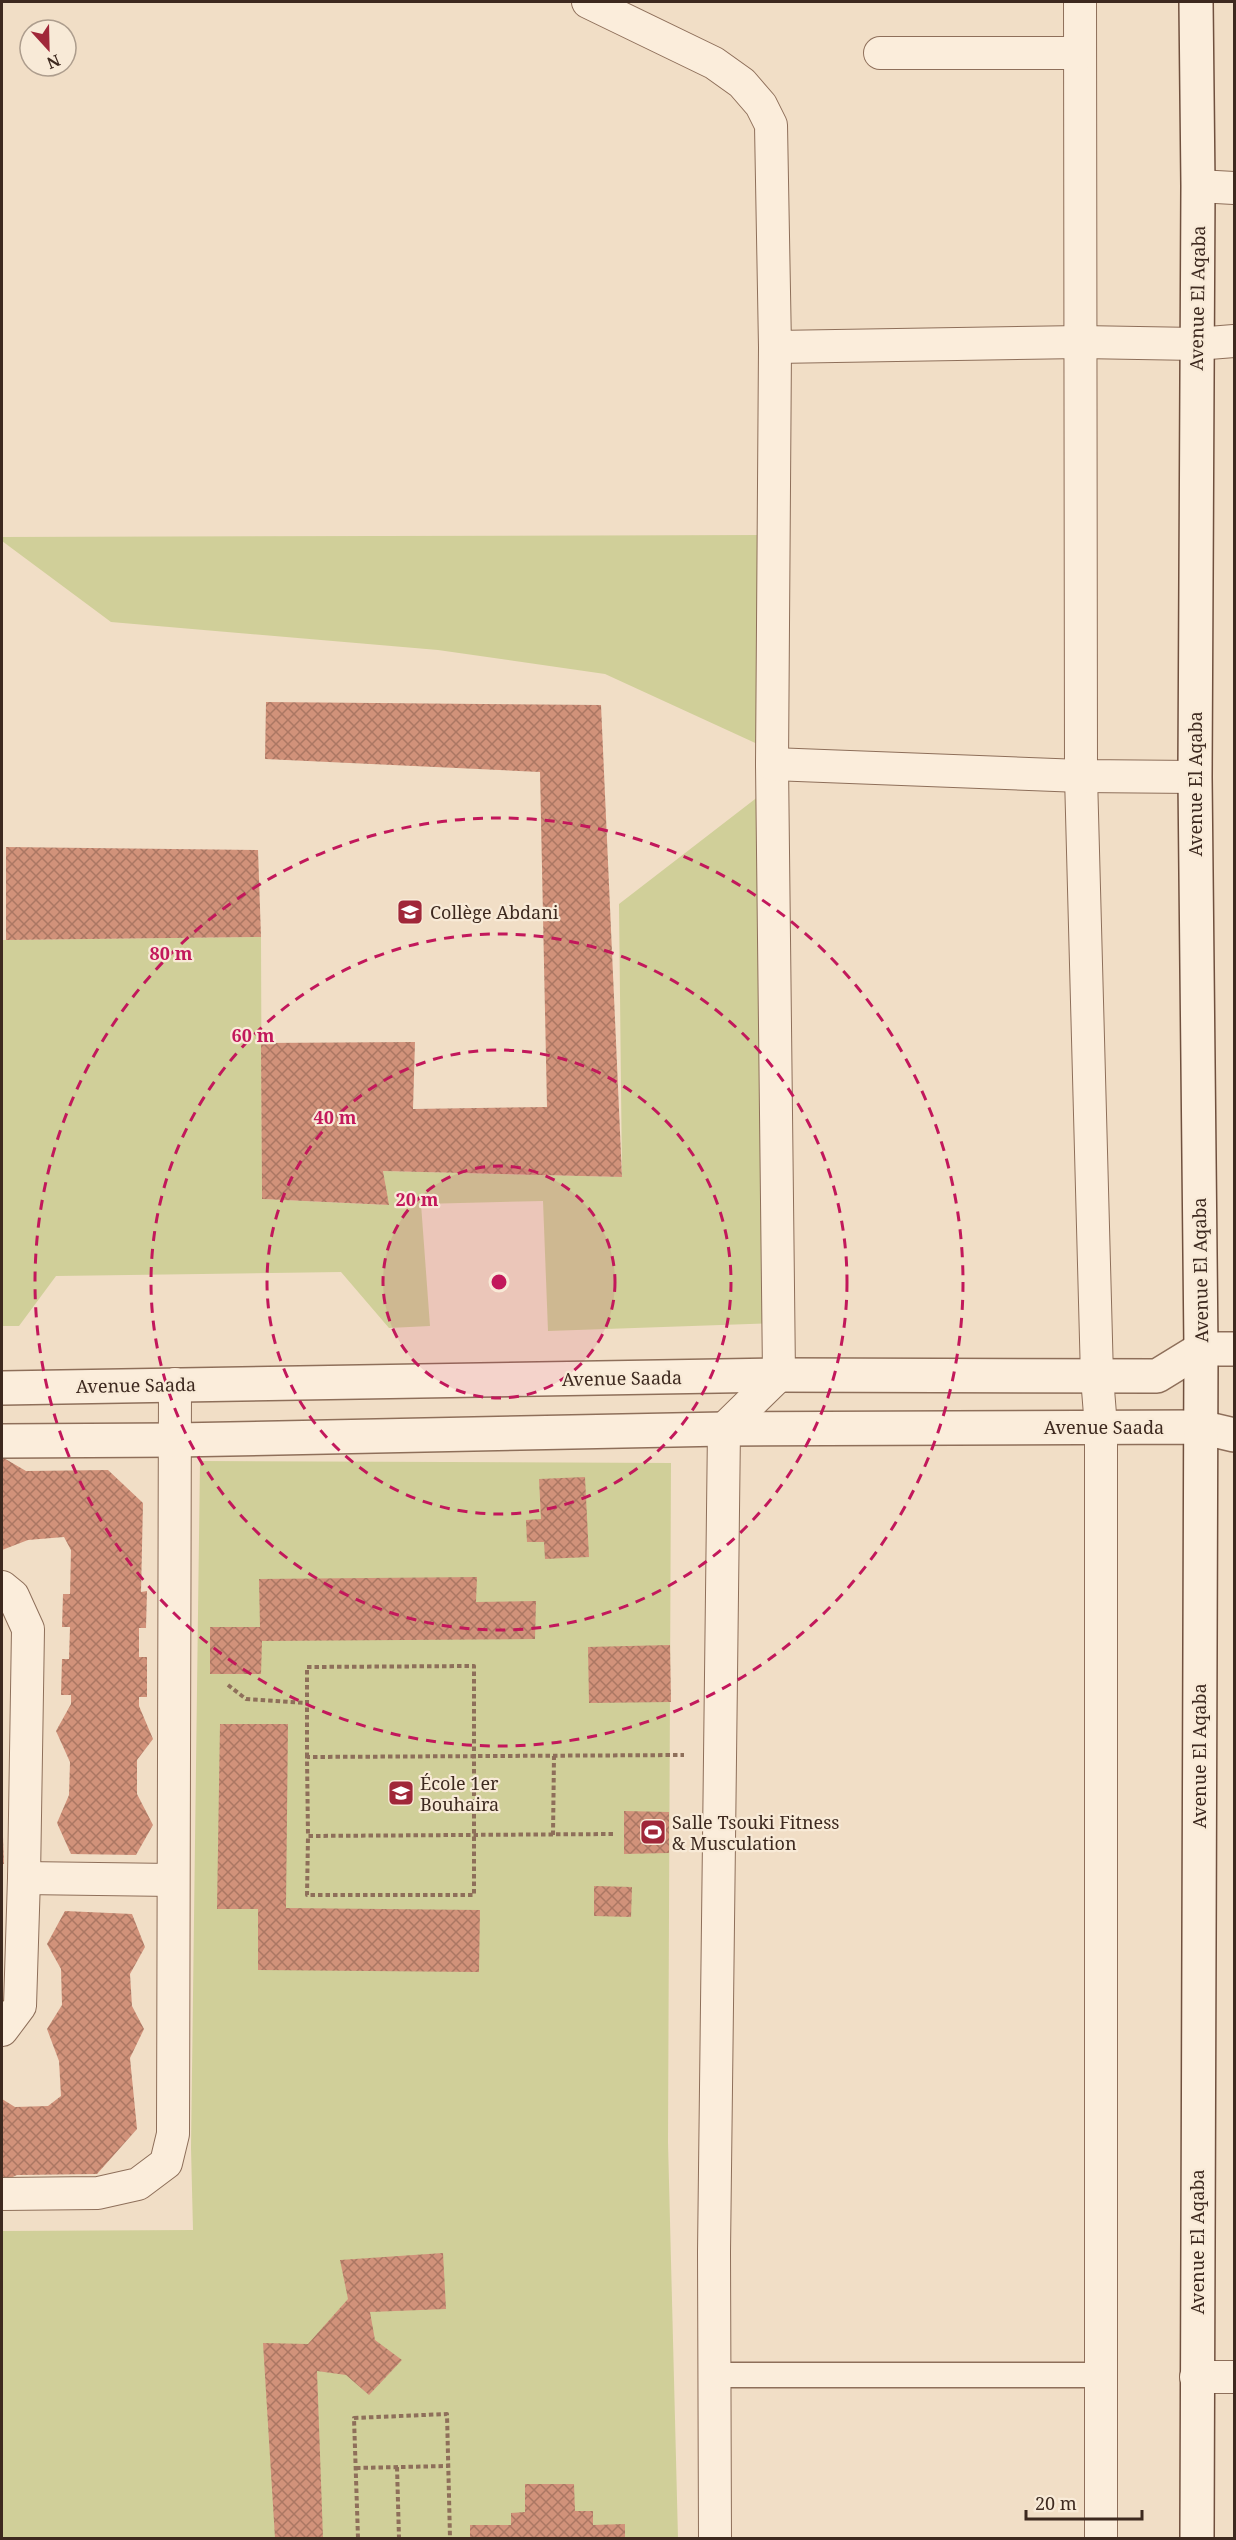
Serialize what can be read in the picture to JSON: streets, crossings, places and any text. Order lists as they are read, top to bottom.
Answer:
{
  "streets": {
    "main road": ["Avenue El Aqaba", "Avenue Saada"]
  },
  "crossings": [
    ["Avenue El Aqaba", "Avenue Saada"]
  ],
  "places": {
    "school or university": ["Collège Abdani", "École 1er Bouhaira"],
    "sports": ["Salle Tsouki Fitness & Musculation"]
  },
  "scale_bar": "20 m",
  "north": "bottom",
  "rings": [
    "80 m",
    "60 m",
    "40 m",
    "20 m"
  ]
}
